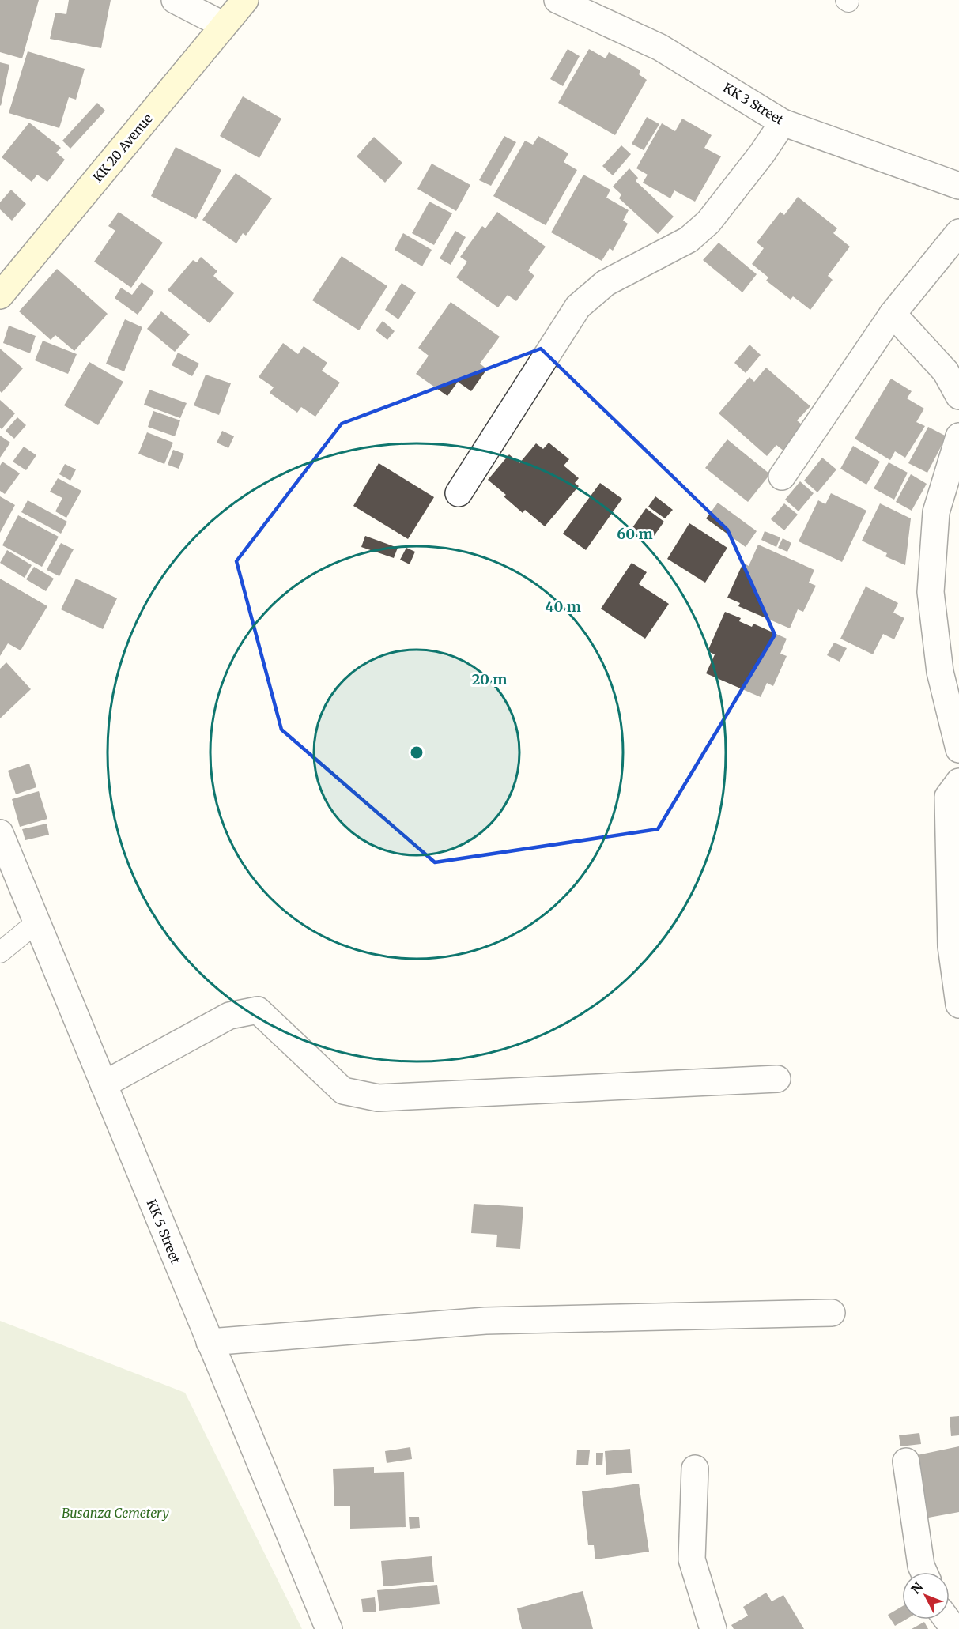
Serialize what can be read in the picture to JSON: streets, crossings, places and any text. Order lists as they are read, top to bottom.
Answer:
{
  "streets": {
    "main road": ["KK 20 Avenue"],
    "street": ["KK 3 Street", "KK 5 Street"]
  },
  "parks": ["Busanza Cemetery"],
  "north": "top left",
  "rings": ["60 m", "40 m", "20 m"]
}
